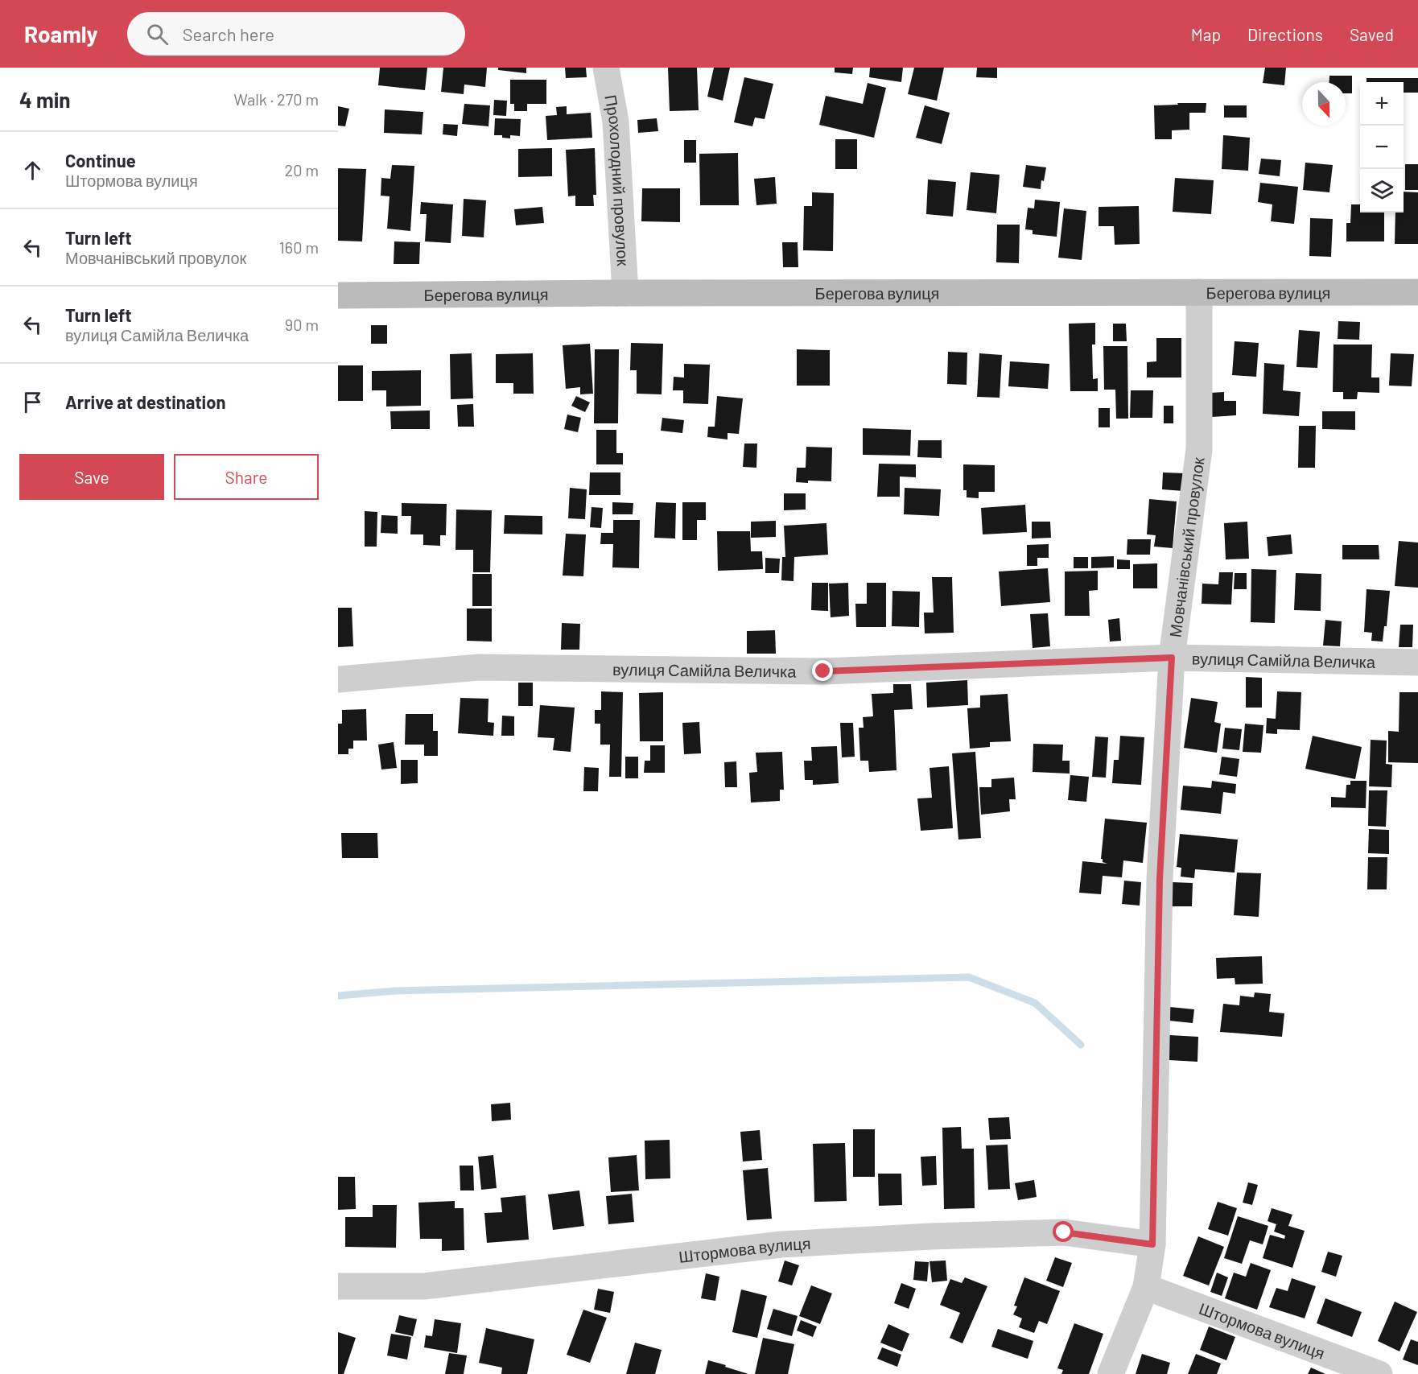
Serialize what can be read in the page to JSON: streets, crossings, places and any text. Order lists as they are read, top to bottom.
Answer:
{
  "streets": {
    "street": [
      "Прохолодний провулок",
      "Берегова вулиця",
      "Мовчанівський провулок",
      "вулиця Самійла Величка",
      "Штормова вулиця"
    ]
  },
  "crossings": [
    ["Прохолодний провулок", "Берегова вулиця"],
    ["Берегова вулиця", "Мовчанівський провулок"],
    ["Мовчанівський провулок", "вулиця Самійла Величка"],
    ["Мовчанівський провулок", "Штормова вулиця"]
  ],
  "north": "bottom",
  "page": {
    "header": "Roamly",
    "search": "Search here",
    "nav": ["Map", "Directions", "Saved"],
    "heading": ["4 min", "Walk · 270 m"],
    "map_buttons": ["+", "−"],
    "list": [
      ["Continue", "Штормова вулиця", "20 m"],
      ["Turn left", "Мовчанівський провулок", "160 m"],
      ["Turn left", "вулиця Самійла Величка", "90 m"],
      "Arrive at destination"
    ],
    "buttons": ["Save", "Share"]
  }
}
